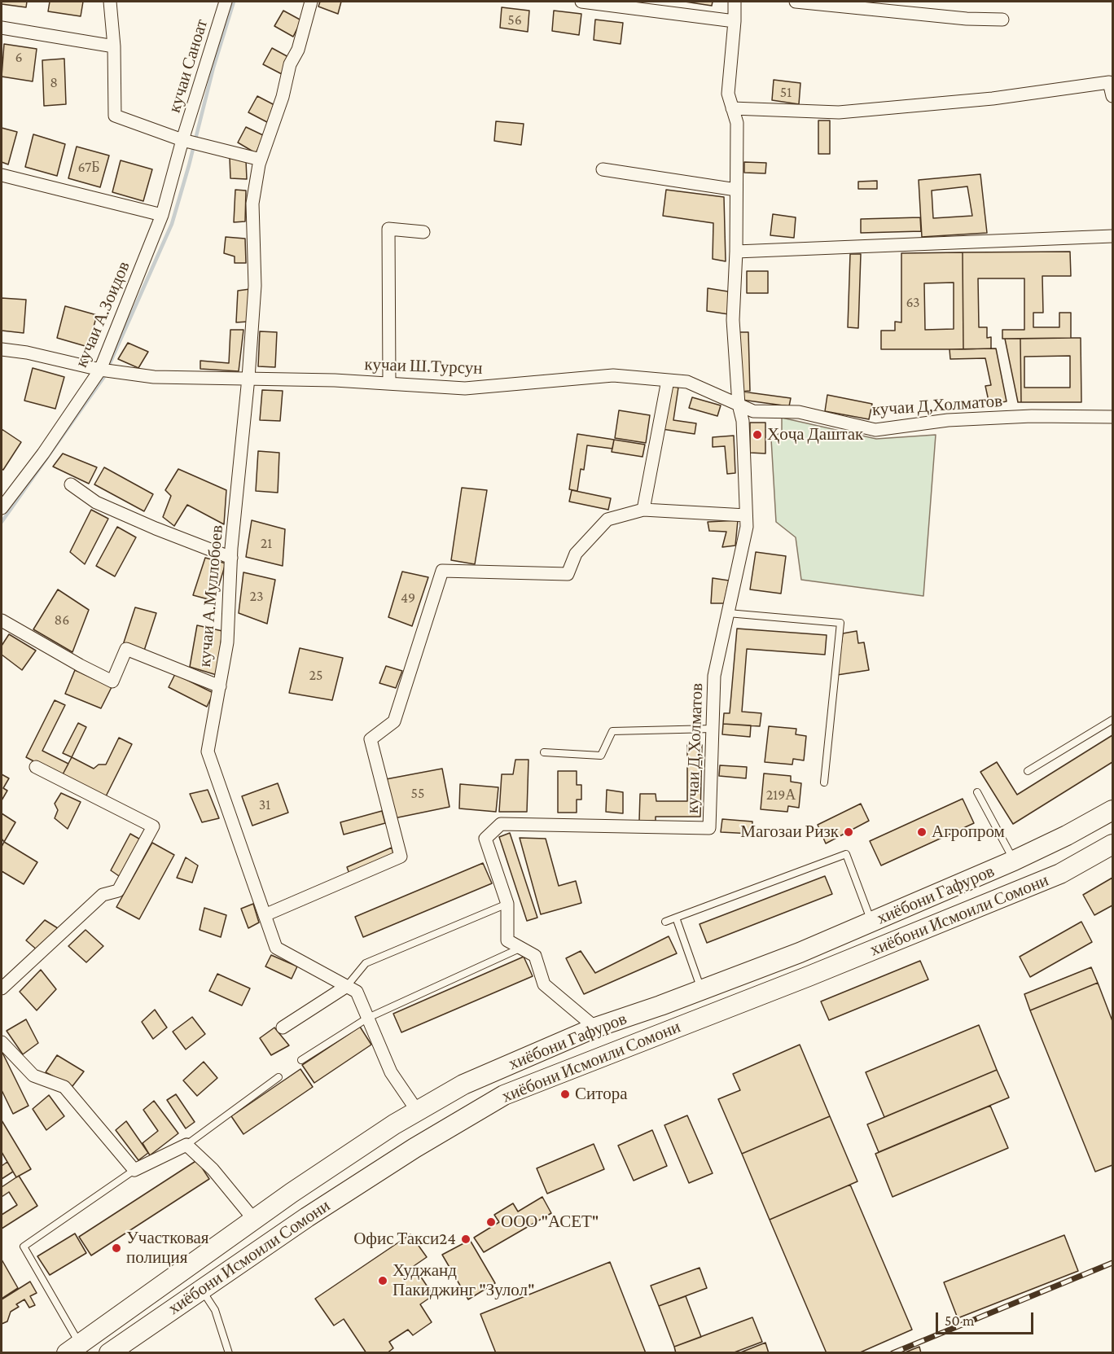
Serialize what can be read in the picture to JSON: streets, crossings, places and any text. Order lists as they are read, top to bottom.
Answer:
{
  "streets": {
    "highway": ["хиёбони Гафуров", "хиёбони Исмоили Сомони"],
    "street": [
      "кучаи Саноат",
      "кучаи А.Зоидов",
      "кучаи Ш.Турсун",
      "кучаи Д,Холматов",
      "кучаи А.Муллобоев"
    ]
  },
  "crossings": [
    ["кучаи Саноат", "кучаи А.Зоидов"],
    ["кучаи А.Зоидов", "кучаи Ш.Турсун"],
    ["кучаи Ш.Турсун", "кучаи Д,Холматов"],
    ["кучаи Ш.Турсун", "кучаи А.Муллобоев"]
  ],
  "places": [
    "Ҳоҷа Даштак",
    "Магозаи Ризк",
    "Агропром",
    "Ситора",
    "ООО \"АСЕТ\"",
    "Офис Такси24",
    "Участковая полиция",
    "Худжанд Пакиджинг \"Зулол\""
  ],
  "house_numbers": [
    "56",
    "6",
    "8",
    "51",
    "67Б",
    "63",
    "21",
    "23",
    "49",
    "86",
    "25",
    "55",
    "219А",
    "31"
  ],
  "scale_bar": "50 m"
}
